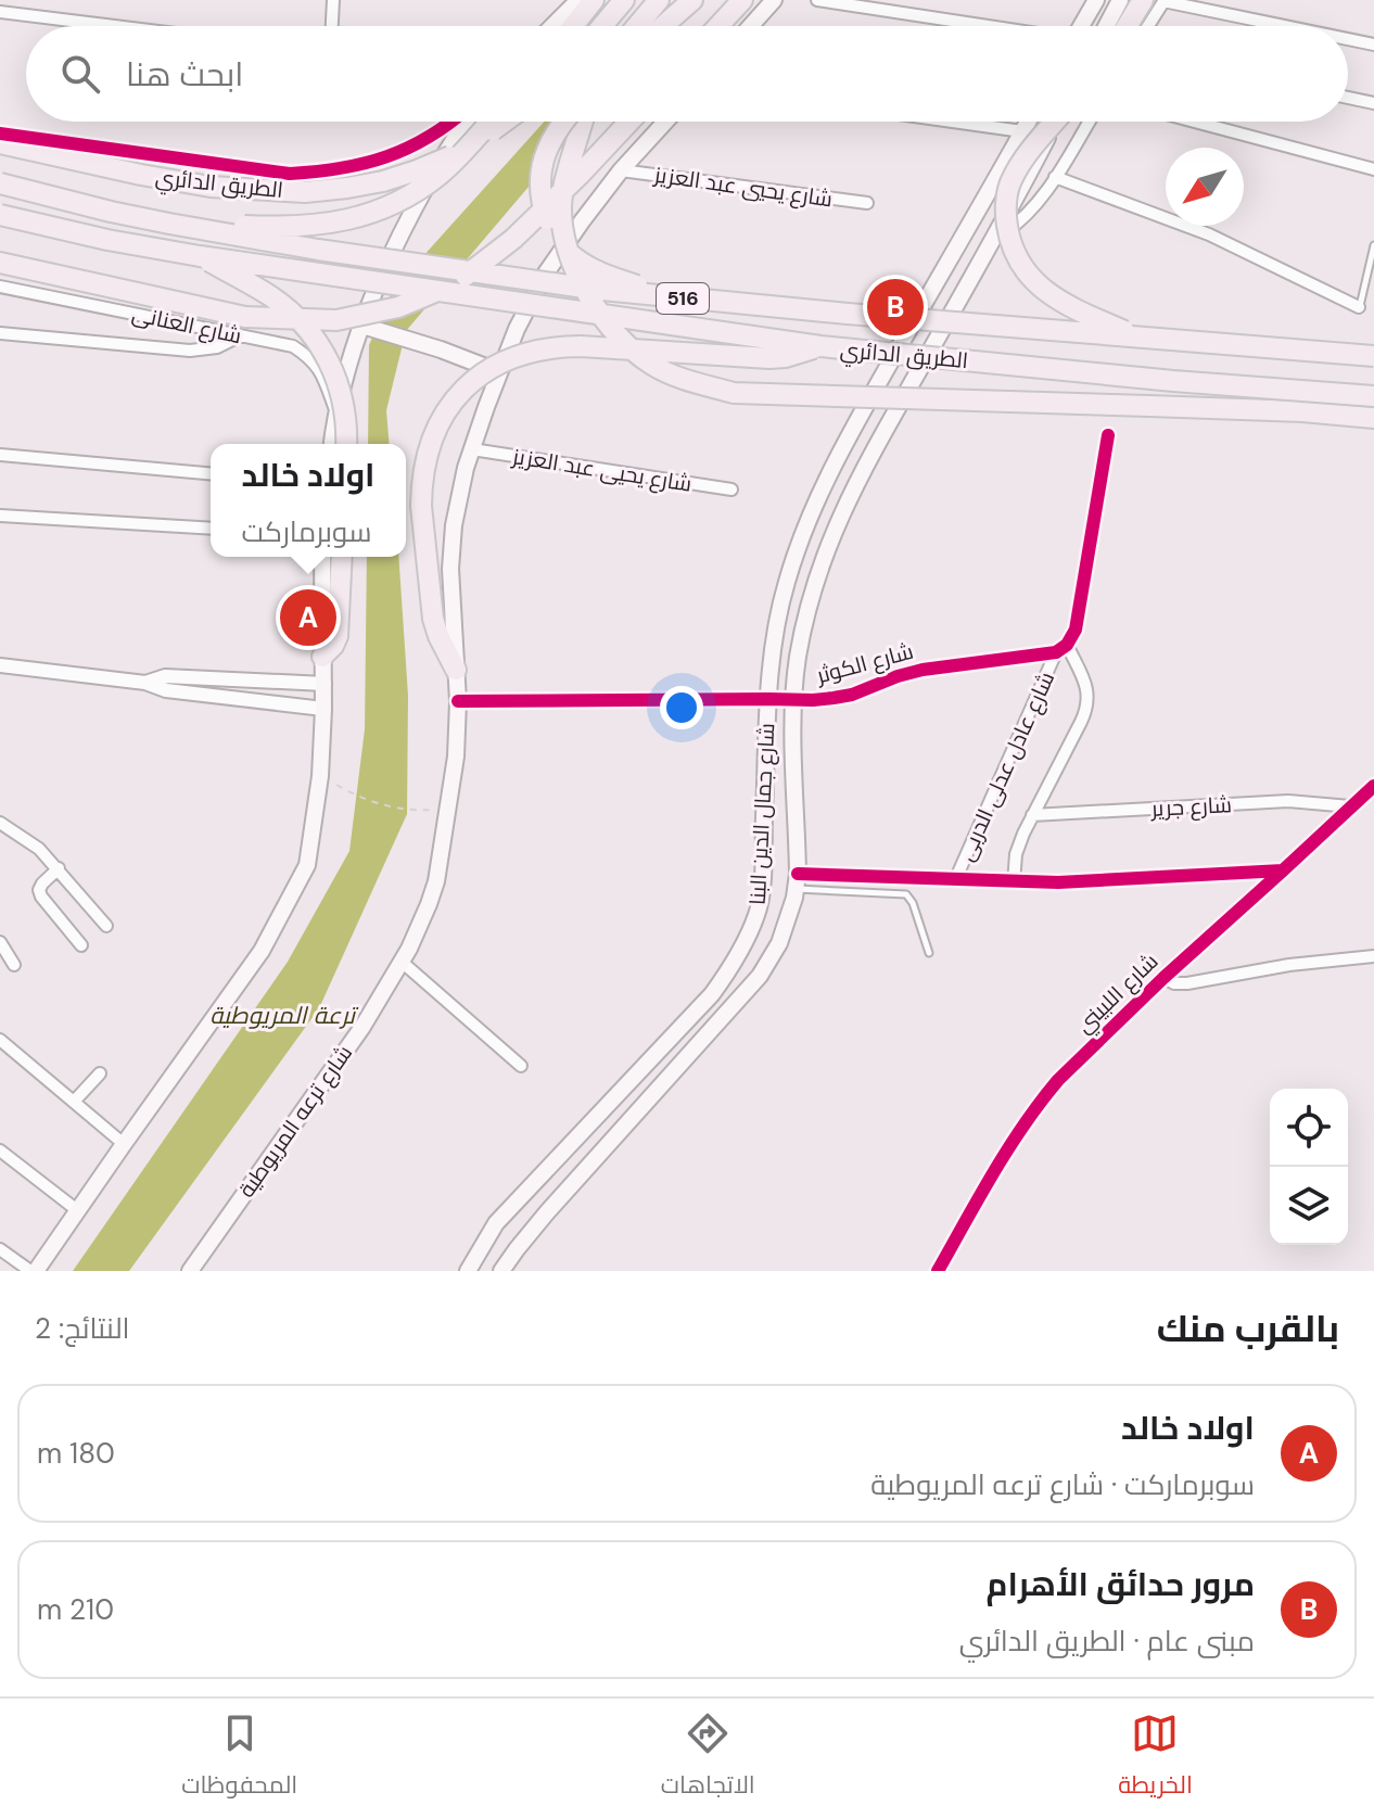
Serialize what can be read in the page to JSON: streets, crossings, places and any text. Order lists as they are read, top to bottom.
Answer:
{
  "streets": {
    "highway": ["الطريق الدائري", "516"],
    "main road": ["شارع جمال الدين البنا", "شارع ترعه المريوطية"],
    "street": [
      "شارع يحيي عبد العزيز",
      "شارع العنانى",
      "شارع يحيى عبد العزيز",
      "شارع الكوثر",
      "شارع عادل عدلى الدربى",
      "شارع جرير",
      "شارع اللبيني"
    ]
  },
  "crossings": [
    ["شارع يحيي عبد العزيز", "شارع ترعه المريوطية"],
    ["شارع يحيى عبد العزيز", "شارع ترعه المريوطية"],
    ["شارع الكوثر", "شارع عادل عدلى الدربى"],
    ["شارع الكوثر", "شارع جمال الدين البنا"],
    ["شارع الكوثر", "شارع ترعه المريوطية"],
    ["شارع جرير", "شارع اللبيني"]
  ],
  "water": ["ترعة المريوطية"],
  "north": "bottom left",
  "page": {
    "search": "ابحث هنا",
    "pins": ["B", "A"],
    "popup": ["اولاد خالد", "سوبرماركت"],
    "heading": ["بالقرب منك", "النتائج: 2"],
    "list": [
      {
        "mark": "A",
        "name": "اولاد خالد",
        "note": "سوبرماركت · شارع ترعه المريوطية",
        "value": "180 m"
      },
      {
        "mark": "B",
        "name": "مرور حدائق الأهرام",
        "note": "مبنى عام · الطريق الدائري",
        "value": "210 m"
      }
    ],
    "nav": ["الخريطة", "الاتجاهات", "المحفوظات"]
  }
}
